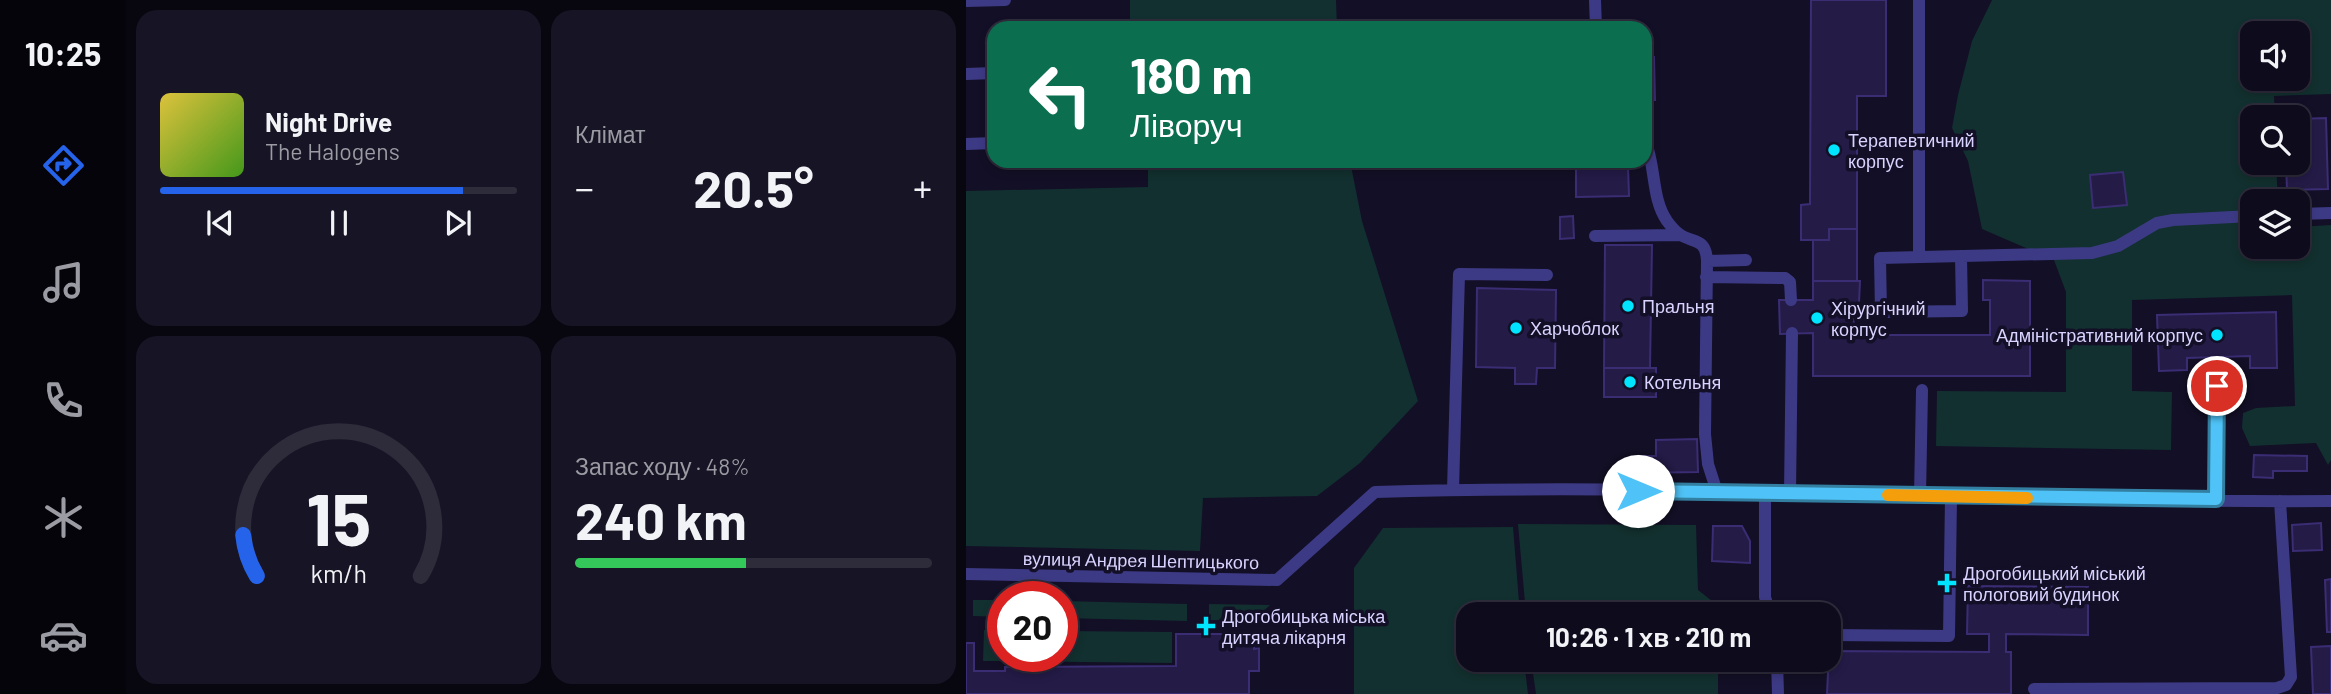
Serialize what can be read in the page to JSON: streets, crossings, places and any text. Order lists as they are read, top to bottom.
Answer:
{
  "streets": {
    "lane": ["вулиця Андрея Шептицького"]
  },
  "places": {
    "other": [
      "Терапевтичний корпус",
      "Пральня",
      "Хірургічний корпус",
      "Харчоблок",
      "Адміністративний корпус",
      "Котельня"
    ],
    "health": ["Дрогобицький міський пологовий будинок", "Дрогобицька міська дитяча лікарня"]
  },
  "page": {
    "tabs": "10:25",
    "tile": [
      "Клімат",
      ["Запас ходу · 48%", "240 km"]
    ],
    "turn": ["180 m", "Ліворуч"],
    "song": ["Night Drive", "The Halogens"],
    "heat": ["−", "20.5°", "+"],
    "limit": "20",
    "trip": "10:26 · 1 хв · 210 m",
    "gauge": ["15", "km/h"]
  }
}
